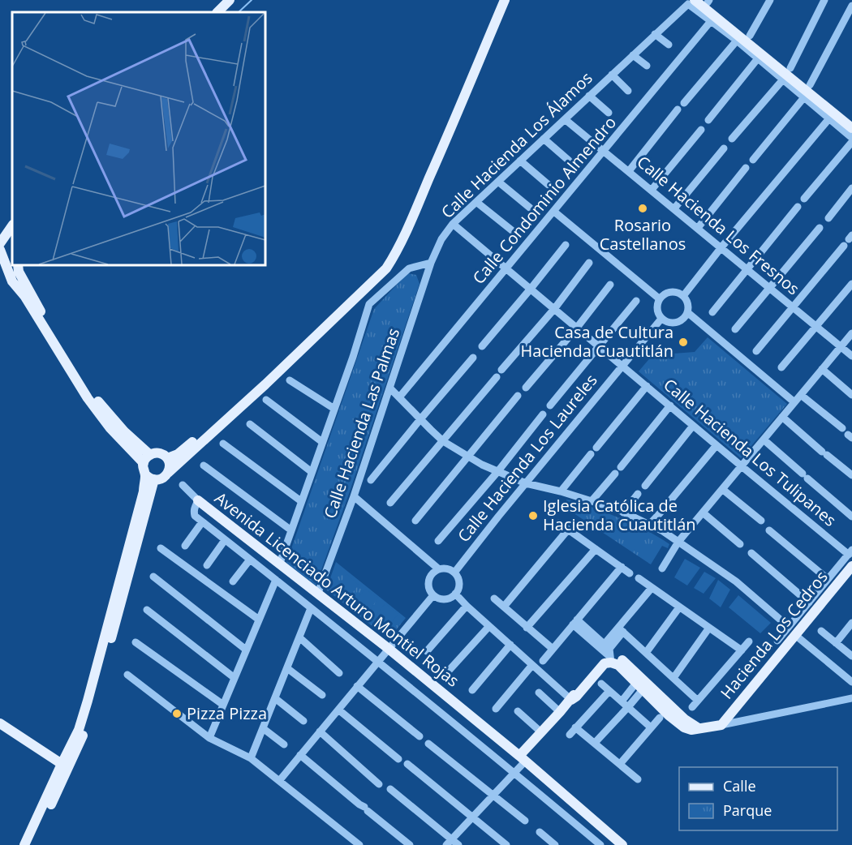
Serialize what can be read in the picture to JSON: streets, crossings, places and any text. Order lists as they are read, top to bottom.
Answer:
{
  "streets": {
    "main road": ["Avenida Licenciado Arturo Montiel Rojas", "Hacienda Los Cedros"],
    "street": [
      "Calle Hacienda Los Álamos",
      "Calle Condominio Almendro",
      "Calle Hacienda Los Fresnos",
      "Calle Hacienda Las Palmas",
      "Calle Hacienda Los Tulipanes",
      "Calle Hacienda Los Laureles"
    ]
  },
  "crossings": [
    ["Calle Hacienda Los Álamos", "Calle Hacienda Los Fresnos"],
    ["Calle Hacienda Los Álamos", "Calle Hacienda Las Palmas"],
    ["Calle Hacienda Los Álamos", "Calle Hacienda Los Tulipanes"],
    ["Calle Condominio Almendro", "Calle Hacienda Los Fresnos"],
    ["Calle Condominio Almendro", "Calle Hacienda Los Tulipanes"],
    ["Calle Hacienda Las Palmas", "Avenida Licenciado Arturo Montiel Rojas"],
    ["Calle Hacienda Los Tulipanes", "Calle Hacienda Los Laureles"]
  ],
  "places": [
    "Rosario Castellanos",
    "Casa de Cultura Hacienda Cuautitlán",
    "Iglesia Católica de Hacienda Cuautitlán",
    "Pizza Pizza"
  ],
  "legend": ["Calle", "Parque"]
}
